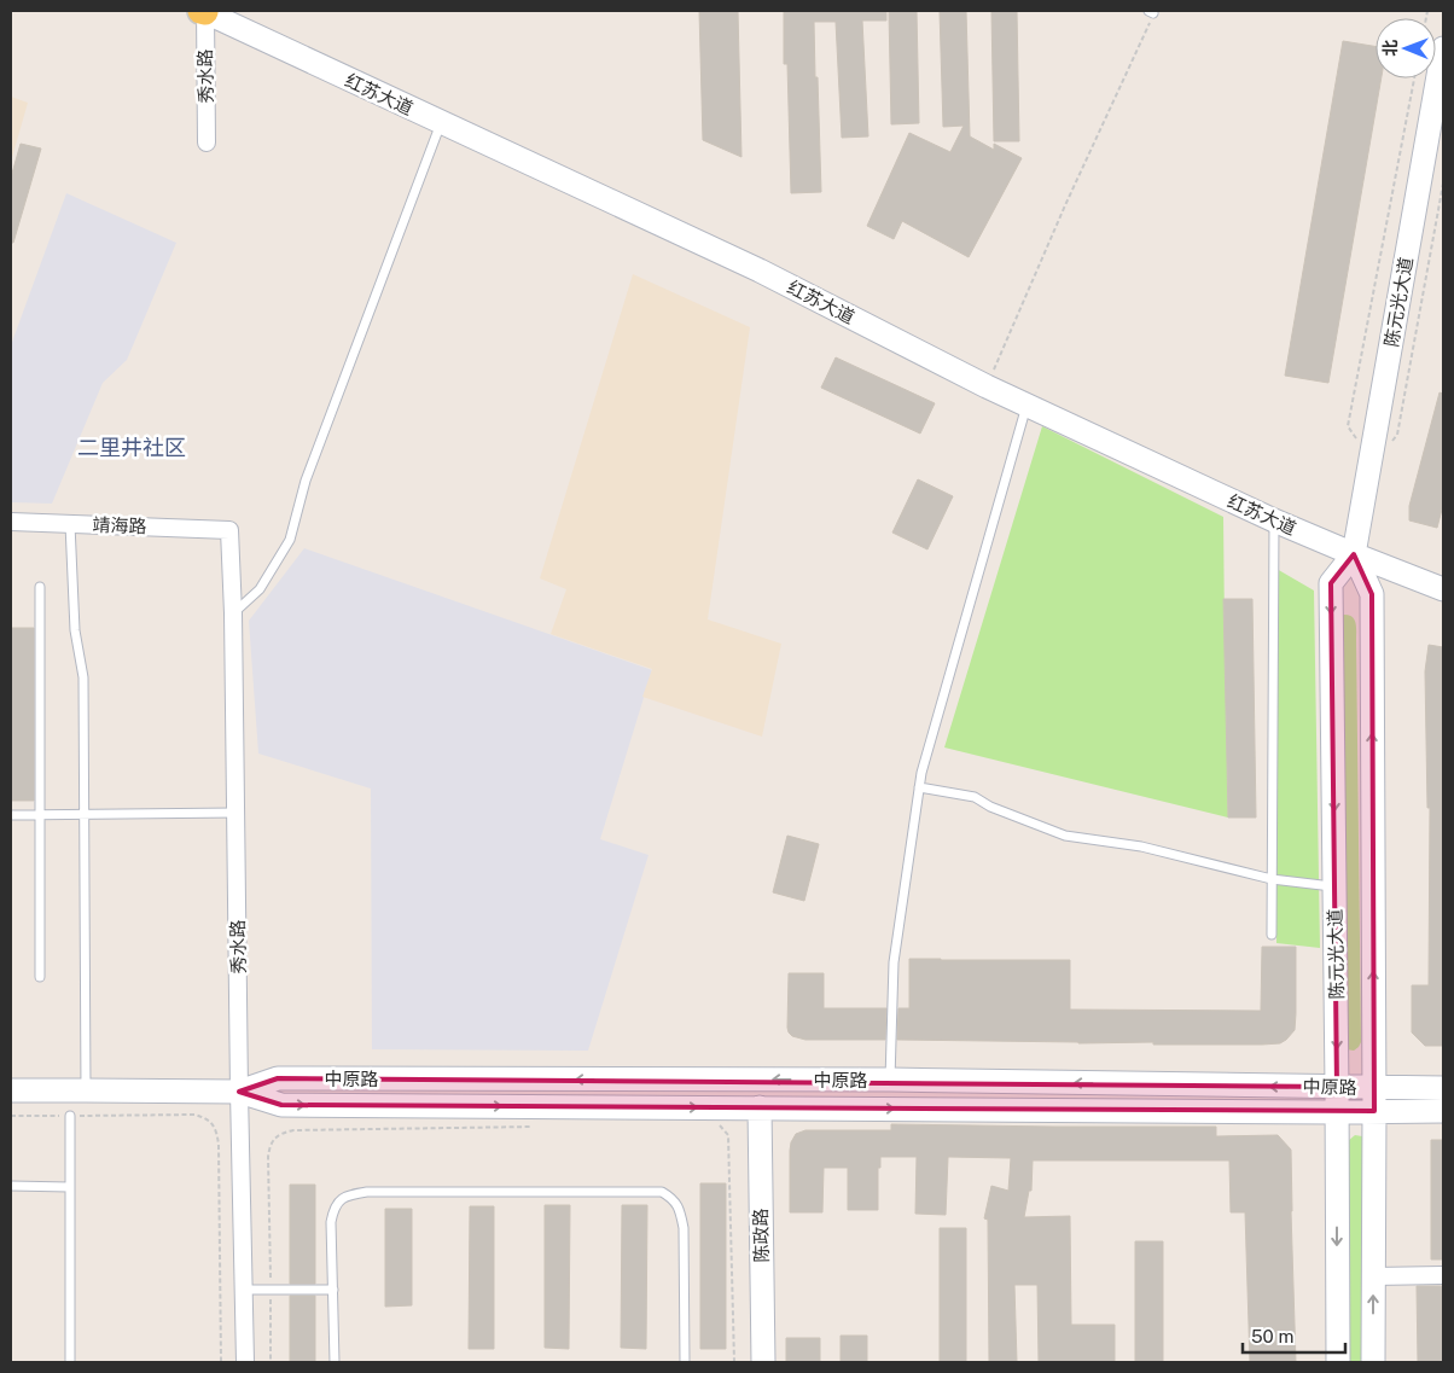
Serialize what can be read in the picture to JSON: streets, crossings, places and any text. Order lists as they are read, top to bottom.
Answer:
{
  "streets": {
    "main road": [
      "红苏大道",
      "陈元光大道",
      "中原路",
      "陈政路"
    ],
    "street": ["秀水路", "靖海路"]
  },
  "crossings": [
    ["秀水路", "红苏大道"],
    ["秀水路", "靖海路"],
    ["秀水路", "中原路"],
    ["红苏大道", "陈元光大道"],
    ["陈元光大道", "中原路"],
    ["中原路", "陈政路"]
  ],
  "districts": ["二里井社区"],
  "scale_bar": "50 m",
  "north": "left"
}
